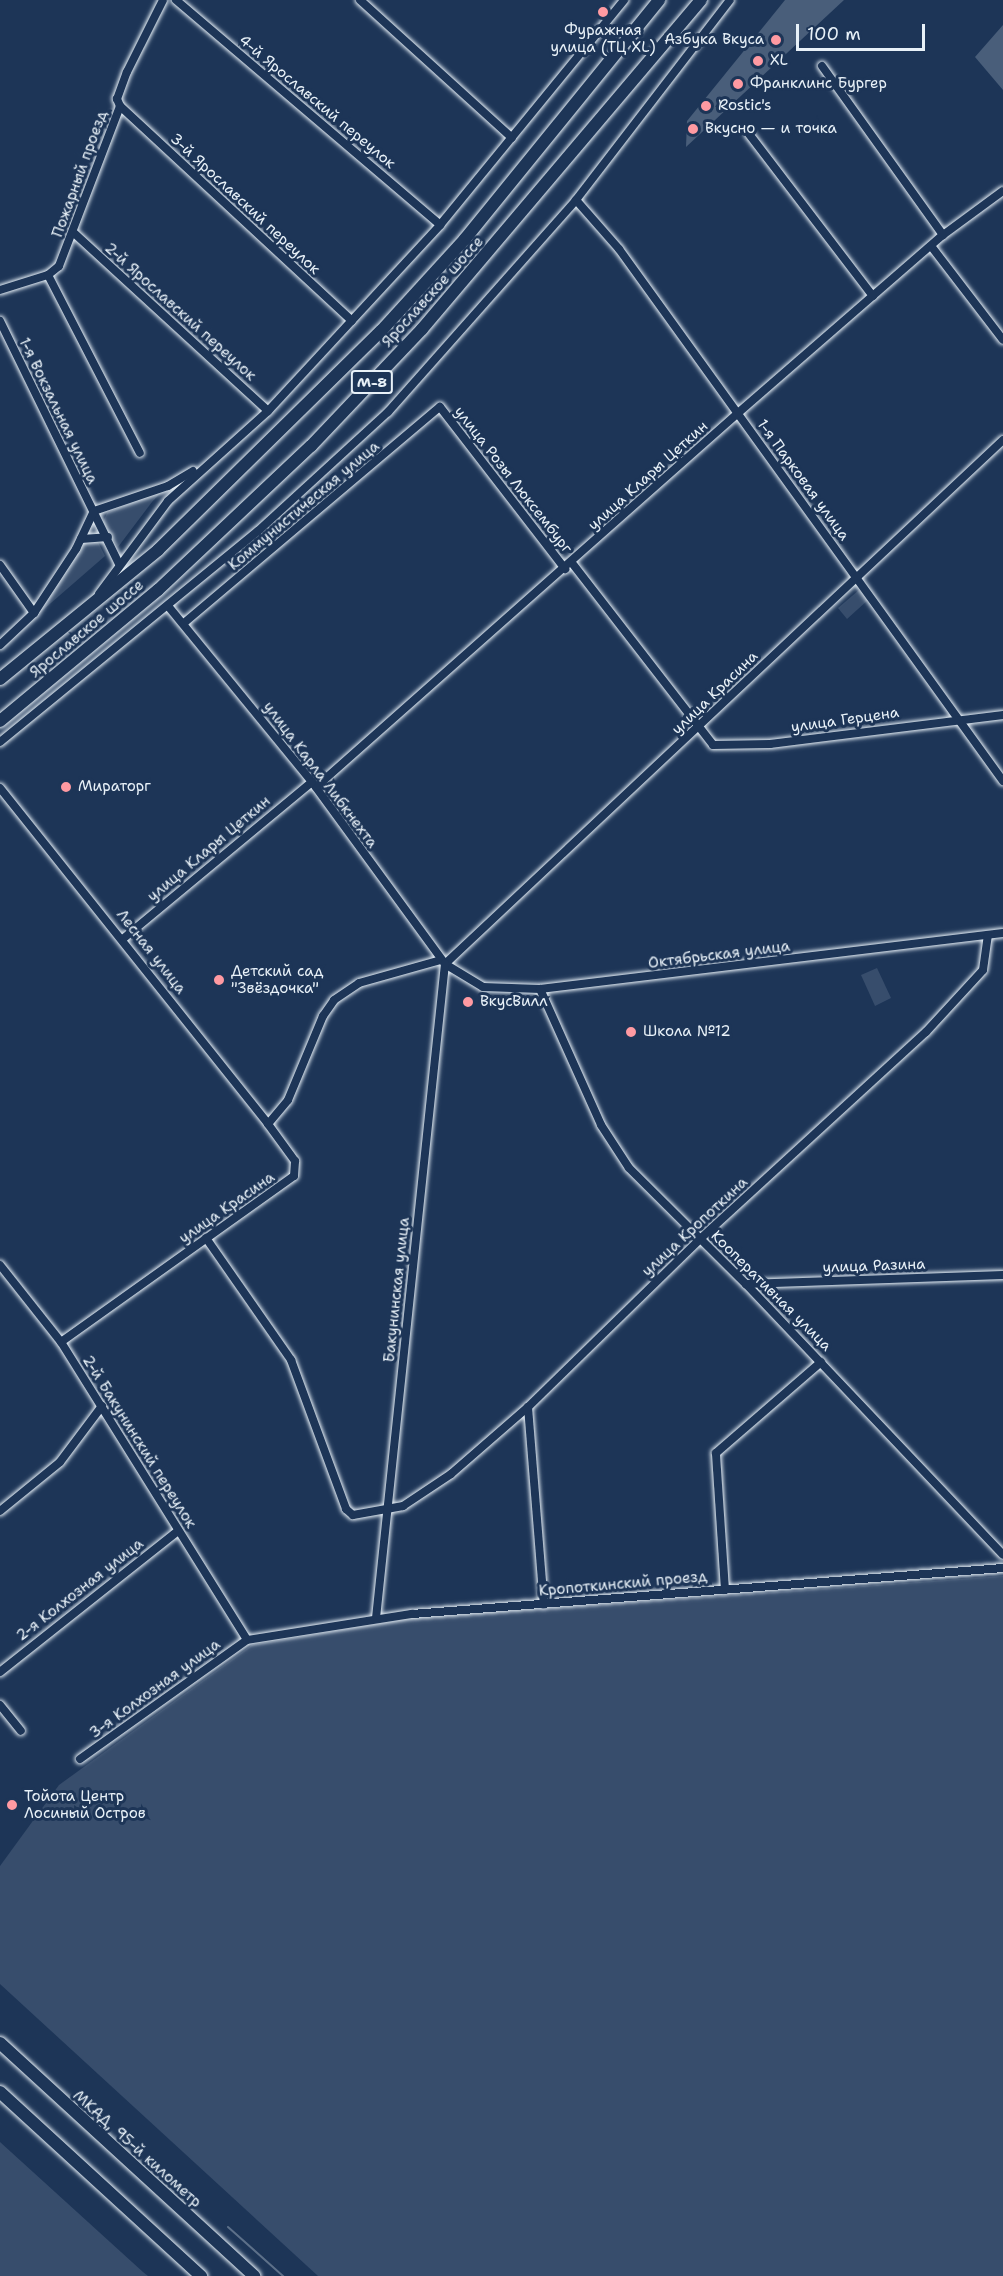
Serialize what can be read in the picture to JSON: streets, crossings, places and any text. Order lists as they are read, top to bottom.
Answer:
{
  "streets": {
    "highway": ["Ярославское шоссе", "М-8", "МКАД, 95-й километр"],
    "street": [
      "4-й Ярославский переулок",
      "Пожарный проезд",
      "3-й Ярославский переулок",
      "2-й Ярославский переулок",
      "1-я Вокзальная улица",
      "улица Клары Цеткин",
      "улица Розы Люксембург",
      "1-я Парковая улица",
      "Коммунистическая улица",
      "улица Красина",
      "улица Герцена",
      "улица Карла Либкнехта",
      "Лесная улица",
      "Октябрьская улица",
      "улица Кропоткина",
      "улица Разина",
      "Бакунинская улица",
      "Кооперативная улица",
      "2-й Бакунинский переулок",
      "Кропоткинский проезд",
      "2-я Колхозная улица",
      "3-я Колхозная улица"
    ]
  },
  "crossings": [
    ["Пожарный проезд", "3-й Ярославский переулок"],
    ["Пожарный проезд", "2-й Ярославский переулок"],
    ["улица Клары Цеткин", "улица Розы Люксембург"],
    ["улица Клары Цеткин", "1-я Парковая улица"],
    ["улица Клары Цеткин", "улица Карла Либкнехта"],
    ["улица Клары Цеткин", "Лесная улица"],
    ["улица Розы Люксембург", "Коммунистическая улица"],
    ["улица Розы Люксембург", "улица Красина"],
    ["улица Розы Люксембург", "улица Герцена"],
    ["1-я Парковая улица", "улица Красина"],
    ["1-я Парковая улица", "улица Герцена"],
    ["Коммунистическая улица", "улица Карла Либкнехта"],
    ["улица Красина", "улица Герцена"],
    ["улица Красина", "улица Карла Либкнехта"],
    ["улица Красина", "Лесная улица"],
    ["улица Красина", "Октябрьская улица"],
    ["улица Красина", "улица Кропоткина"],
    ["улица Красина", "Бакунинская улица"],
    ["улица Красина", "2-й Бакунинский переулок"],
    ["улица Карла Либкнехта", "Октябрьская улица"],
    ["улица Карла Либкнехта", "Бакунинская улица"],
    ["Октябрьская улица", "улица Кропоткина"],
    ["Октябрьская улица", "Бакунинская улица"],
    ["Октябрьская улица", "Кооперативная улица"],
    ["улица Кропоткина", "Бакунинская улица"],
    ["улица Кропоткина", "Кооперативная улица"],
    ["улица Разина", "Кооперативная улица"],
    ["Бакунинская улица", "Кропоткинский проезд"],
    ["2-й Бакунинский переулок", "Кропоткинский проезд"],
    ["2-й Бакунинский переулок", "2-я Колхозная улица"],
    ["2-й Бакунинский переулок", "3-я Колхозная улица"],
    ["Кропоткинский проезд", "3-я Колхозная улица"]
  ],
  "places": [
    "Фуражная улица (ТЦ XL)",
    "Азбука Вкуса",
    "XL",
    "Франклинс Бургер",
    "Rostic's",
    "Вкусно — и точка",
    "Мираторг",
    "Детский сад \"Звёздочка\"",
    "ВкусВилл",
    "Школа №12",
    "Тойота Центр Лосиный Остров"
  ],
  "scale_bar": "100 m"
}
